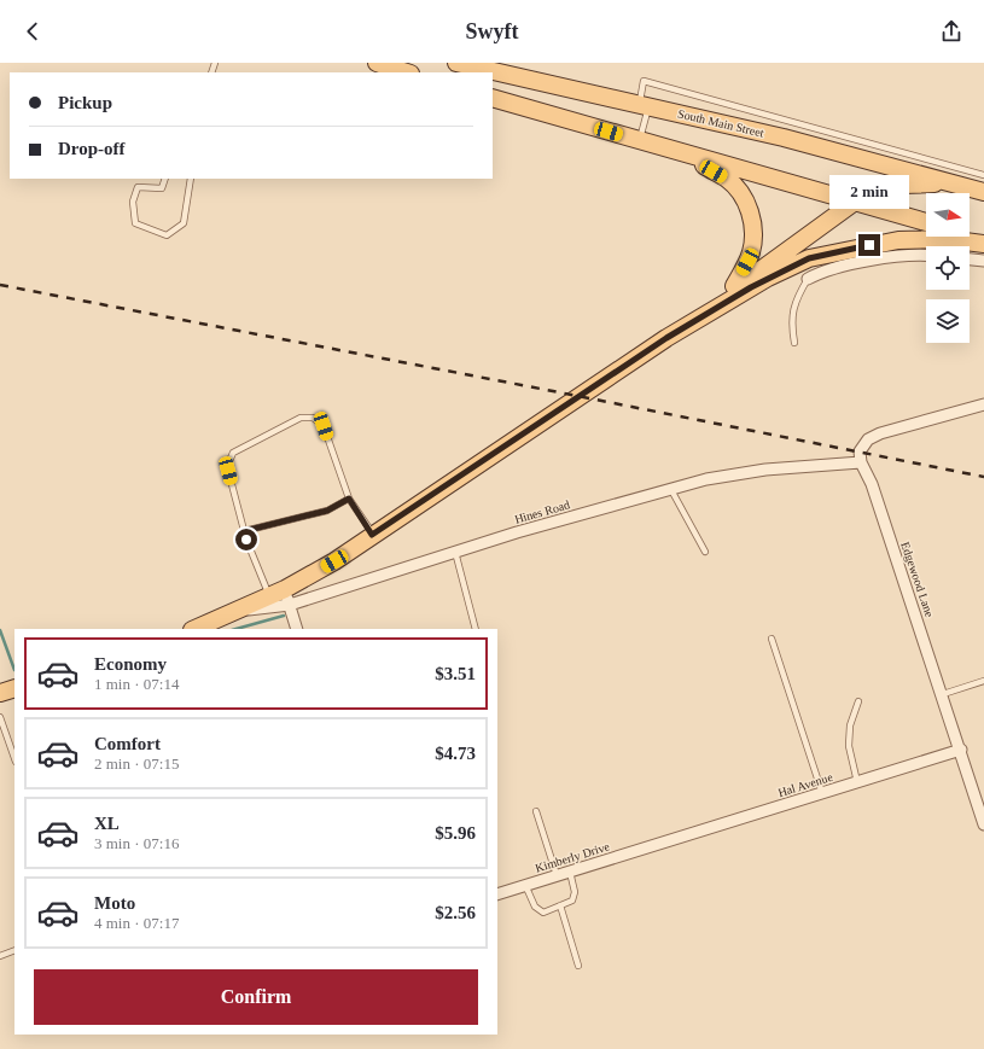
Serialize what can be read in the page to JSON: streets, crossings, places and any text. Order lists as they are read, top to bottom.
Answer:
{
  "streets": {
    "main road": ["South Main Street"],
    "street": [
      "Hines Road",
      "Edgewood Lane",
      "Hal Avenue",
      "Kimberly Drive"
    ]
  },
  "crossings": [
    ["Hines Road", "Edgewood Lane"],
    ["Edgewood Lane", "Hal Avenue"],
    ["Hal Avenue", "Kimberly Drive"]
  ],
  "north": "right",
  "page": {
    "header": "Swyft",
    "banner": ["Pickup", "Drop-off"],
    "bubble": "2 min",
    "list": [
      {
        "name": "Economy",
        "note": "1 min · 07:14",
        "value": "$3.51"
      },
      {
        "name": "Comfort",
        "note": "2 min · 07:15",
        "value": "$4.73"
      },
      {
        "name": "XL",
        "note": "3 min · 07:16",
        "value": "$5.96"
      },
      {
        "name": "Moto",
        "note": "4 min · 07:17",
        "value": "$2.56"
      }
    ],
    "buttons": "Confirm"
  }
}
